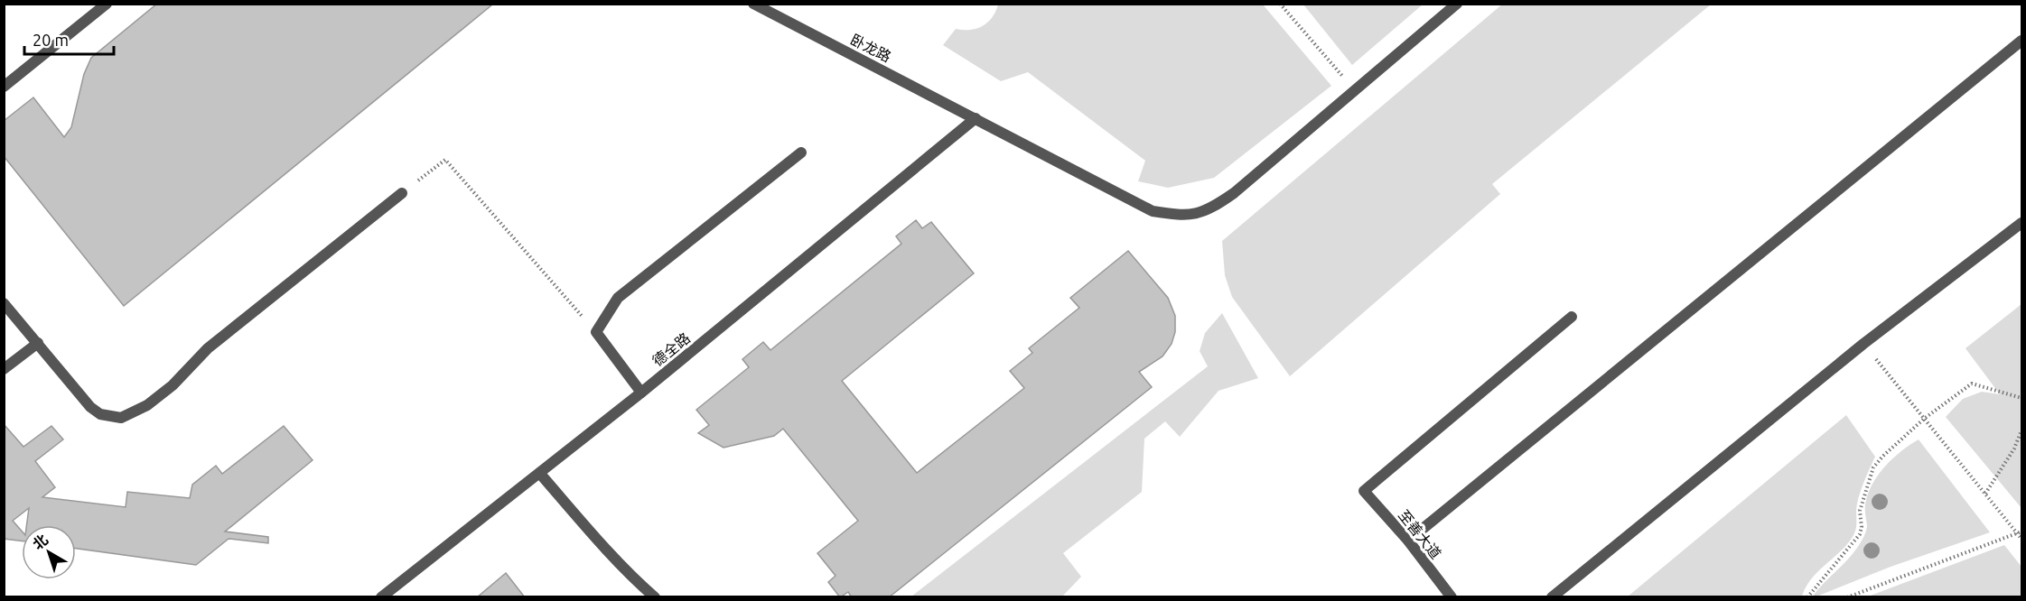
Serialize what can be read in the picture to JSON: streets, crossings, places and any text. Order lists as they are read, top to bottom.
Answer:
{
  "streets": {
    "lane": ["卧龙路", "德全路", "至善大道"]
  },
  "crossings": [
    ["卧龙路", "德全路"]
  ],
  "scale_bar": "20 m",
  "north": "top left"
}
